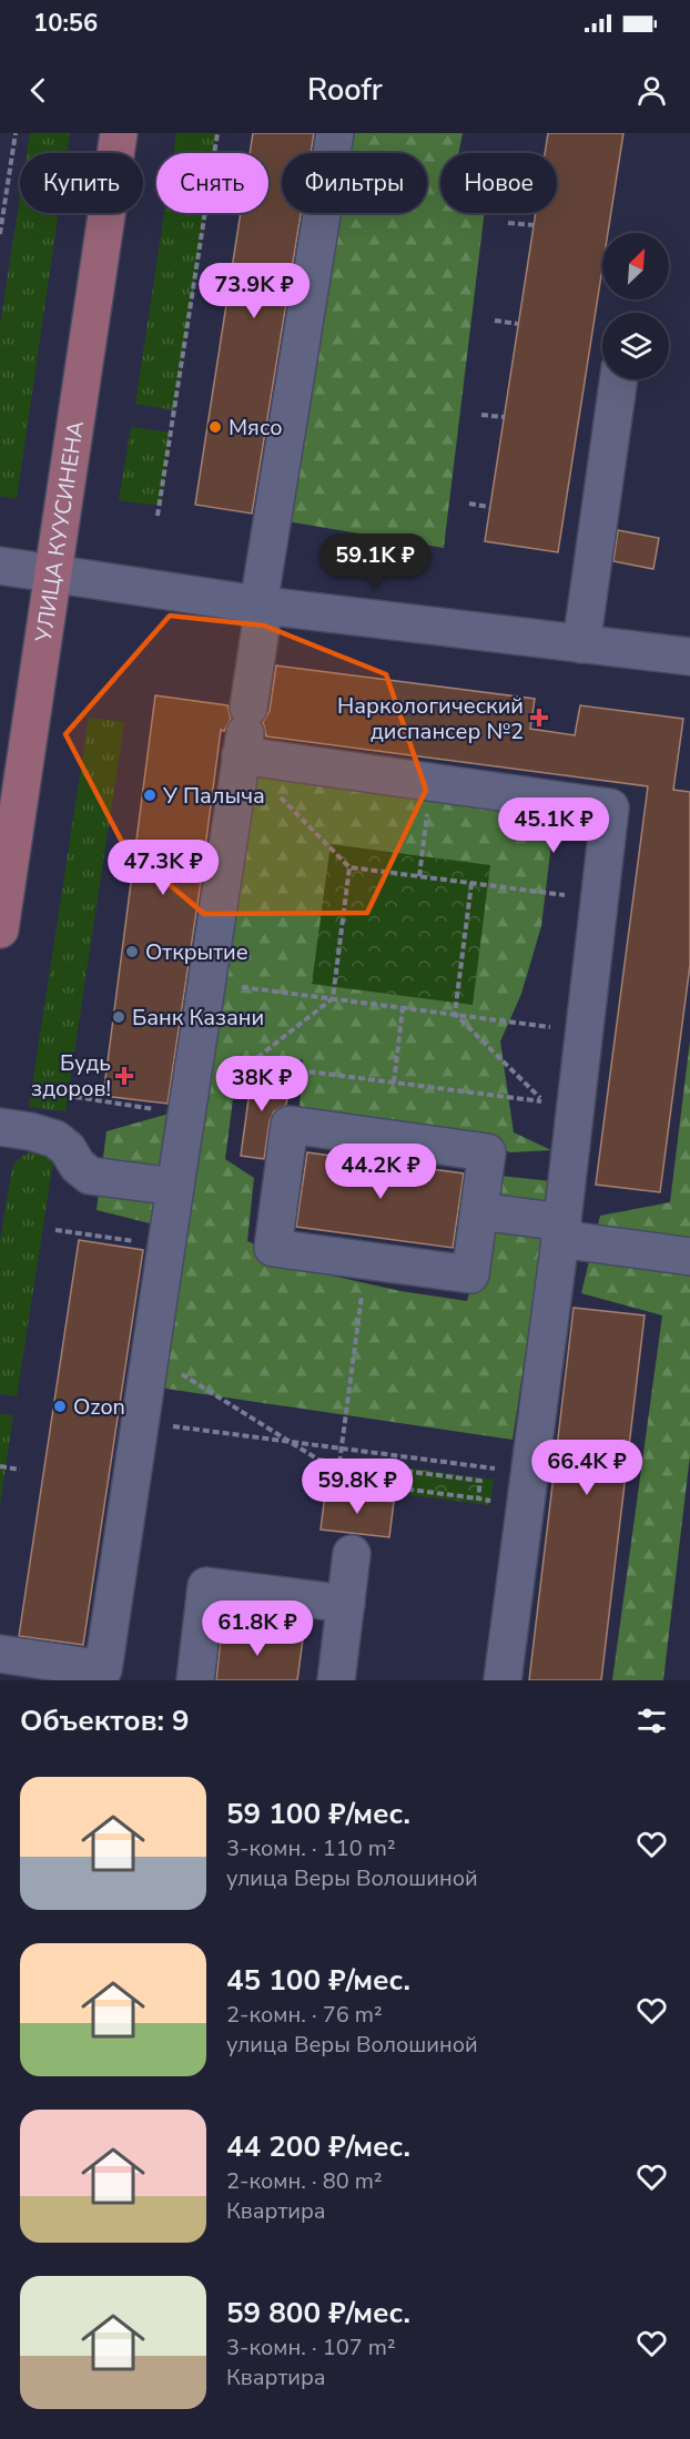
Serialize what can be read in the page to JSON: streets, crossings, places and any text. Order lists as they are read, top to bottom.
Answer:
{
  "streets": {
    "main road": ["УЛИЦА КУУСИНЕНА"]
  },
  "places": {
    "other": [
      "Мясо",
      "У Палыча",
      "Открытие",
      "Банк Казани",
      "Ozon"
    ],
    "health": ["Наркологический диспансер №2", "Будь здоров!"]
  },
  "north": "top right",
  "page": {
    "status": "10:56",
    "header": "Roofr",
    "chip": [
      "Купить",
      "Снять",
      "Фильтры",
      "Новое"
    ],
    "price": [
      "73.9K ₽",
      "59.1K ₽",
      "45.1K ₽",
      "47.3K ₽",
      "38K ₽",
      "44.2K ₽",
      "66.4K ₽",
      "59.8K ₽",
      "61.8K ₽"
    ],
    "heading": "Объектов: 9",
    "list": [
      {
        "name": "59 100 ₽/мес.",
        "note": "3-комн. · 110 m² · улица Веры Волошиной"
      },
      {
        "name": "45 100 ₽/мес.",
        "note": "2-комн. · 76 m² · улица Веры Волошиной"
      },
      {
        "name": "44 200 ₽/мес.",
        "note": "2-комн. · 80 m² · Квартира"
      },
      {
        "name": "59 800 ₽/мес.",
        "note": "3-комн. · 107 m² · Квартира"
      }
    ]
  }
}
